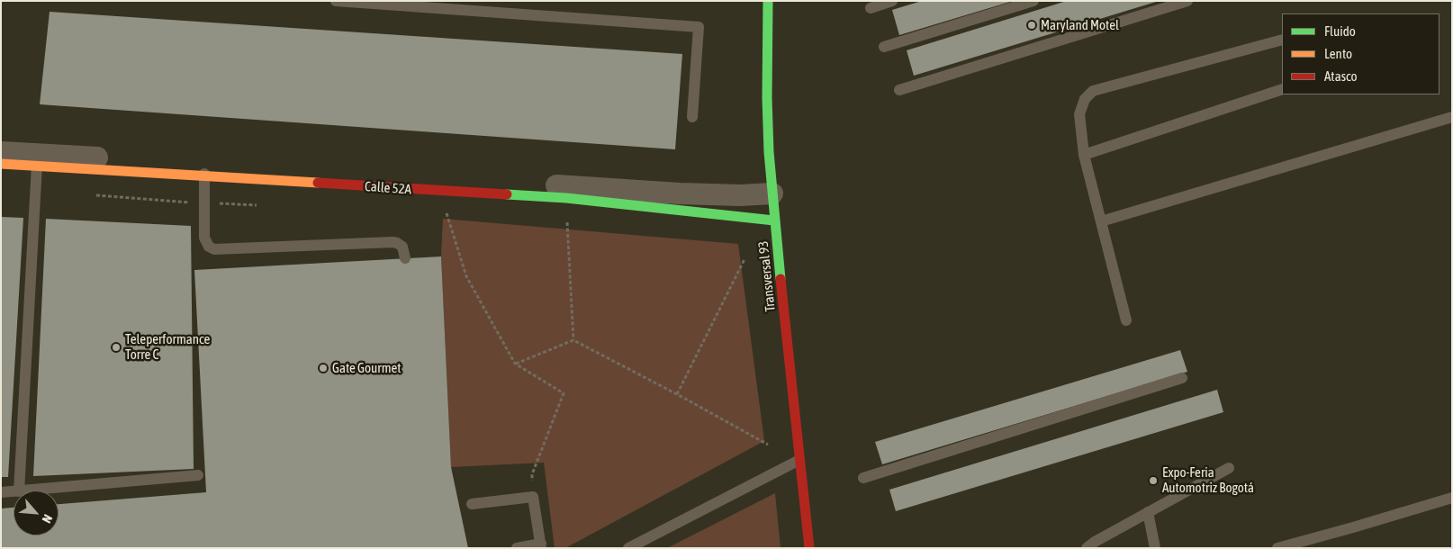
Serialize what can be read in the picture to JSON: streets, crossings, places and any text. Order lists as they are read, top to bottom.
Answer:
{
  "streets": {
    "street": ["Calle 52A", "Transversal 93"]
  },
  "crossings": [
    ["Calle 52A", "Transversal 93"]
  ],
  "places": [
    "Maryland Motel",
    "Teleperformance Torre C",
    "Gate Gourmet",
    "Expo-Feria Automotriz Bogotá"
  ],
  "legend": ["Fluido", "Lento", "Atasco"],
  "north": "bottom right"
}
